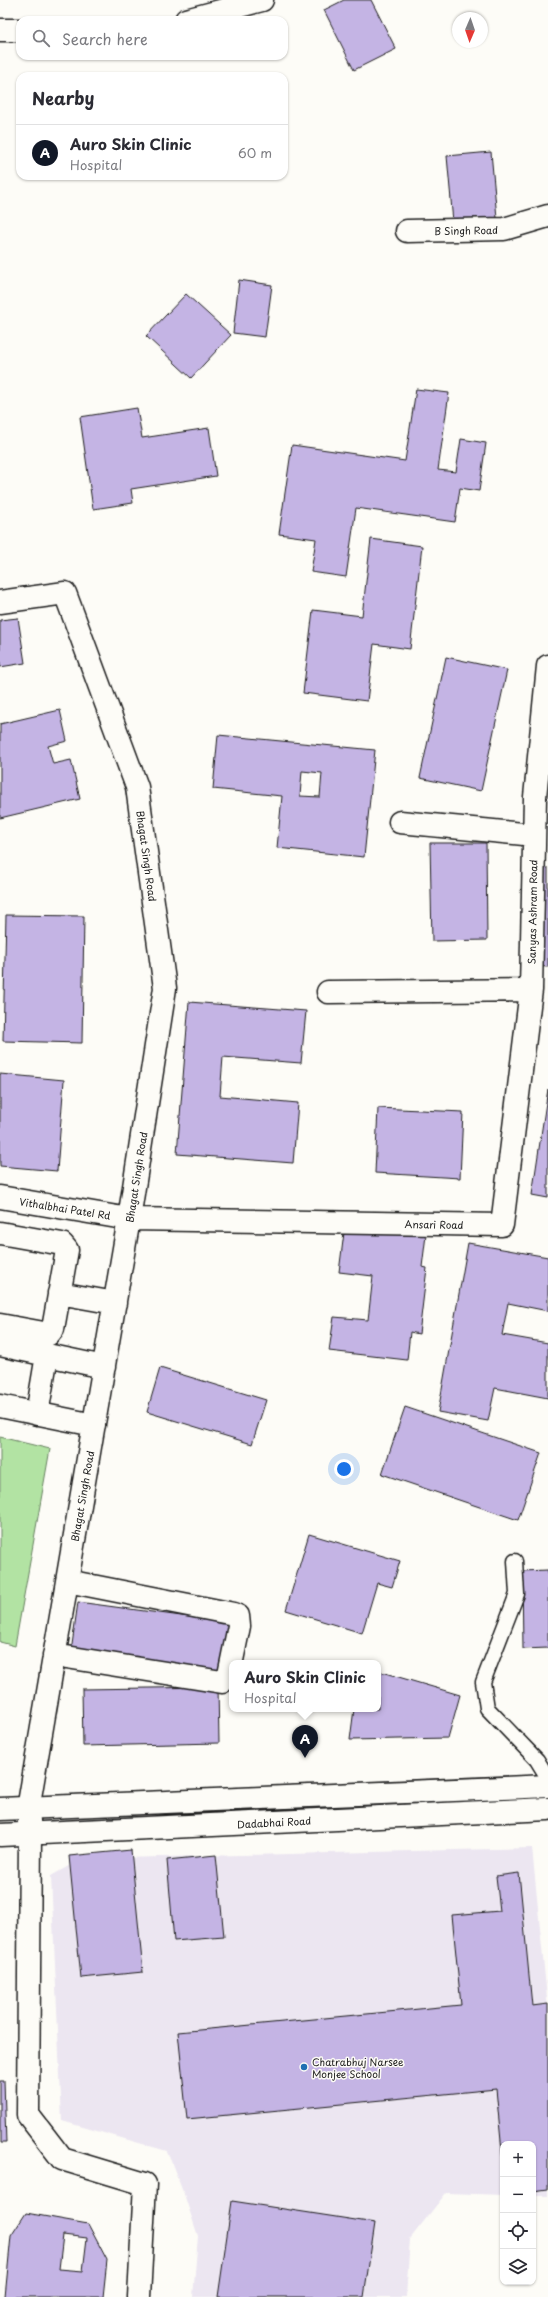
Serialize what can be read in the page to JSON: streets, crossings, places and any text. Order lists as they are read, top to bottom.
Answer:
{
  "streets": {
    "street": [
      "B Singh Road",
      "Bhagat Singh Road",
      "Sanyas Ashram Road",
      "Vithalbhai Patel Rd",
      "Ansari Road",
      "Dadabhai Road"
    ]
  },
  "crossings": [
    ["Bhagat Singh Road", "Vithalbhai Patel Rd"],
    ["Bhagat Singh Road", "Ansari Road"],
    ["Bhagat Singh Road", "Dadabhai Road"],
    ["Sanyas Ashram Road", "Ansari Road"],
    ["Vithalbhai Patel Rd", "Ansari Road"]
  ],
  "places": ["Chatrabhuj Narsee Monjee School"],
  "north": "bottom",
  "page": {
    "search": "Search here",
    "heading": "Nearby",
    "list": [
      {
        "mark": "A",
        "name": "Auro Skin Clinic",
        "note": "Hospital",
        "value": "60 m"
      }
    ],
    "popup": ["Auro Skin Clinic", "Hospital"],
    "pins": "A",
    "map_buttons": ["+", "−"]
  }
}
